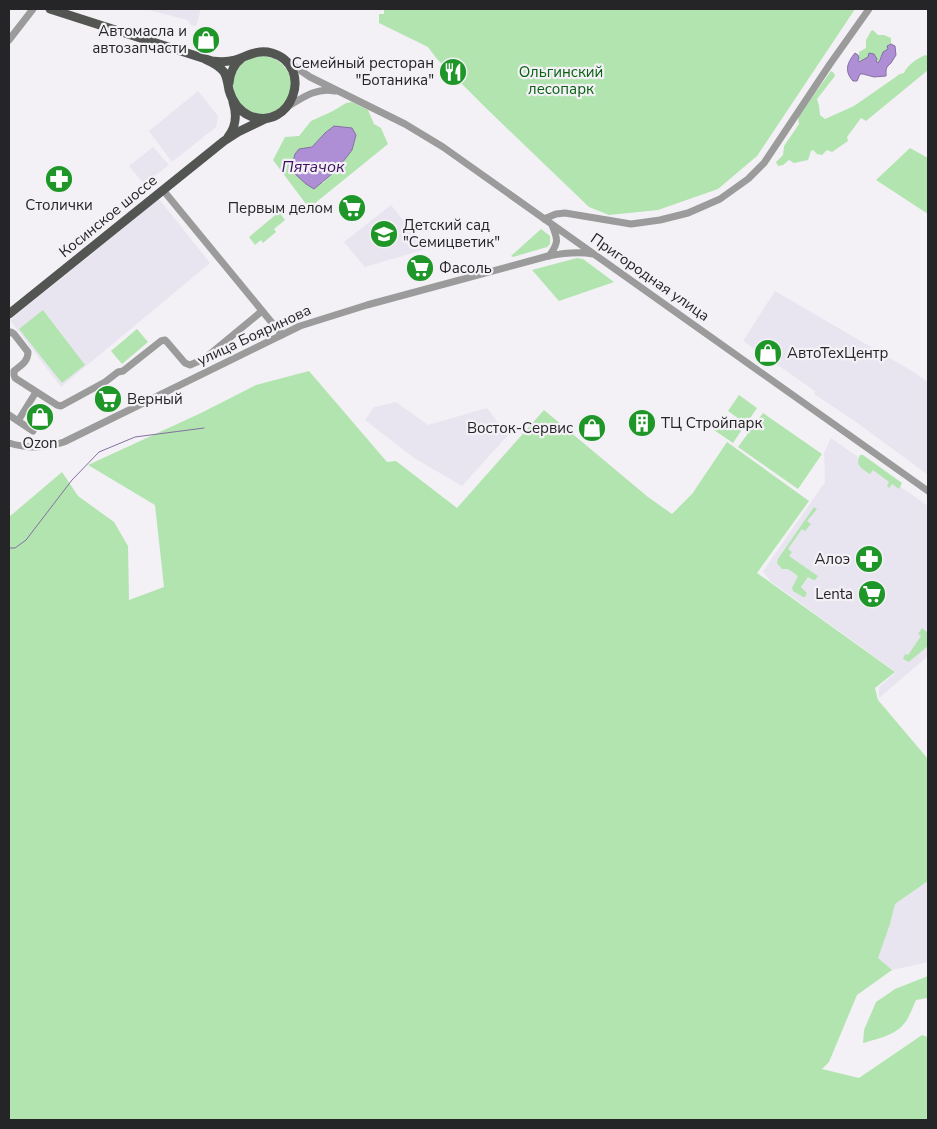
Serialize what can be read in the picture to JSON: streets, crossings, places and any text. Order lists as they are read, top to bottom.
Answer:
{
  "streets": {
    "main road": ["Косинское шоссе"],
    "street": ["Пригородная улица", "улица Бояринова"]
  },
  "crossings": [
    ["Пригородная улица", "улица Бояринова"]
  ],
  "water": ["Пятачок"],
  "parks": ["Ольгинский лесопарк"],
  "places": {
    "shop": [
      "Автомасла и автозапчасти",
      "АвтоТехЦентр",
      "Ozon",
      "Восток-Сервис"
    ],
    "restaurant": ["Семейный ресторан \"Ботаника\""],
    "pharmacy": ["Столички", "Алоэ"],
    "supermarket": [
      "Первым делом",
      "Фасоль",
      "Верный",
      "Lenta"
    ],
    "school or university": ["Детский сад \"Семицветик\""],
    "building": ["ТЦ Стройпарк"]
  }
}
